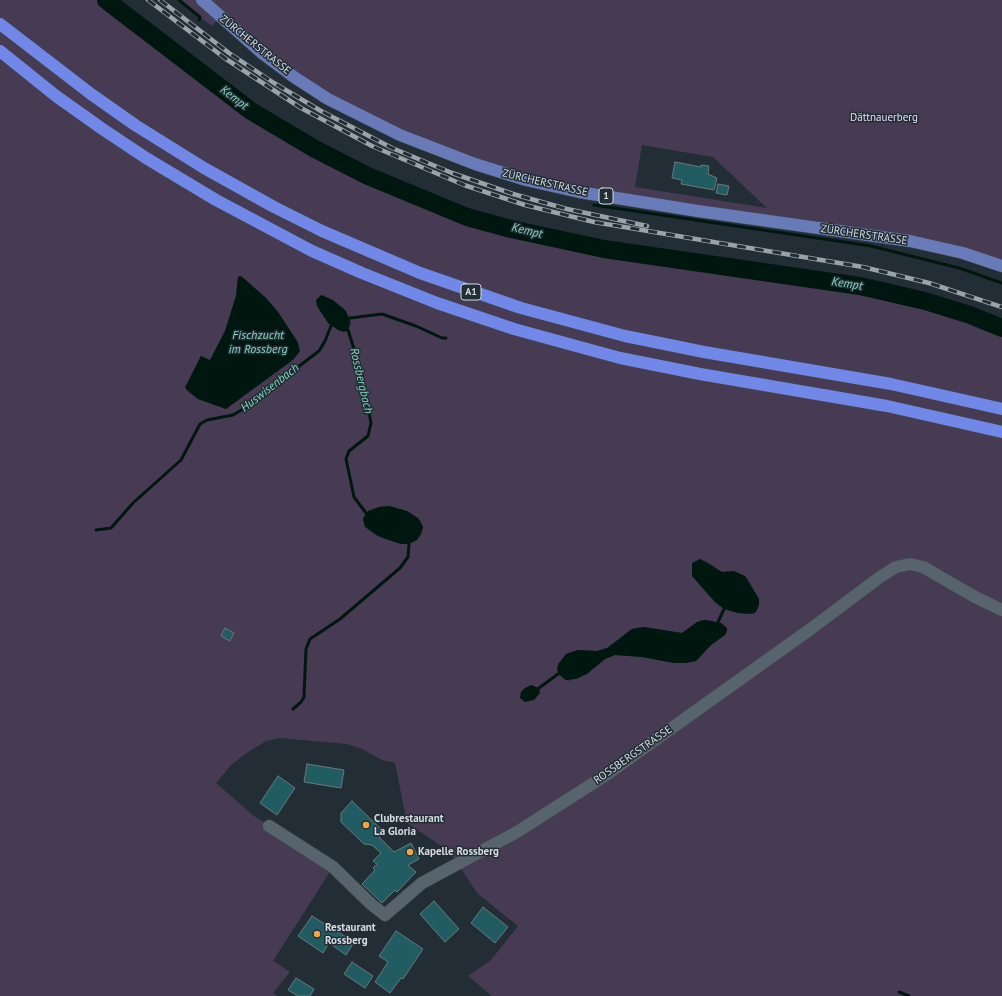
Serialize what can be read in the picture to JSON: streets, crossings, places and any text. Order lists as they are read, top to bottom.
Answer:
{
  "streets": {
    "highway": ["A1"],
    "main road": ["ZÜRCHERSTRASSE", "1"],
    "street": ["ROSSBERGSTRASSE"]
  },
  "water": [
    "Kempt",
    "Fischzucht im Rossberg",
    "Rossbergbach",
    "Huswisenbach"
  ],
  "parks": ["Dättnauerberg"],
  "places": ["Clubrestaurant La Gloria", "Kapelle Rossberg", "Restaurant Rossberg"]
}
